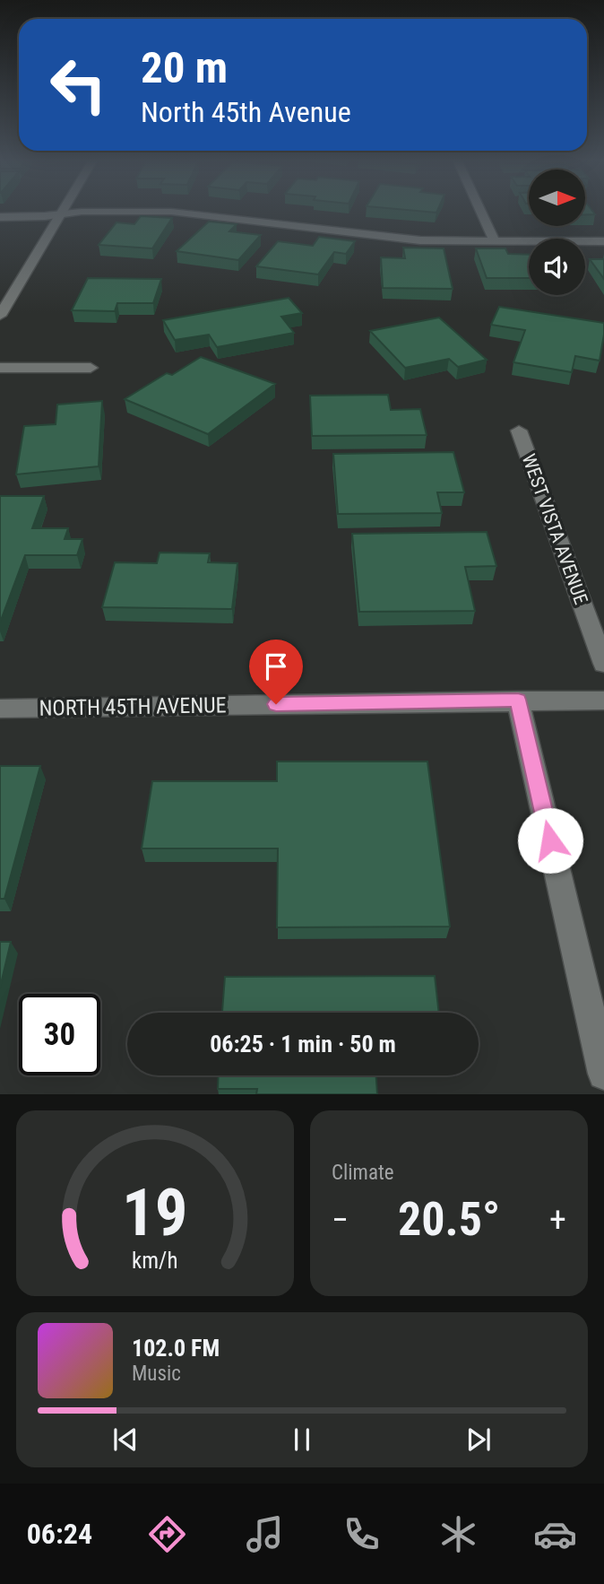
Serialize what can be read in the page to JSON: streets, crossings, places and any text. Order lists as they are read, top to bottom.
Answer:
{
  "streets": {
    "street": ["WEST VISTA AVENUE", "NORTH 45TH AVENUE"]
  },
  "north": "right",
  "page": {
    "turn": ["20 m", "North 45th Avenue"],
    "limit": "30",
    "trip": "06:25 · 1 min · 50 m",
    "tile": "Climate",
    "heat": ["−", "20.5°", "+"],
    "song": ["102.0 FM", "Music"],
    "tabs": "06:24",
    "gauge": ["19", "km/h"]
  }
}
